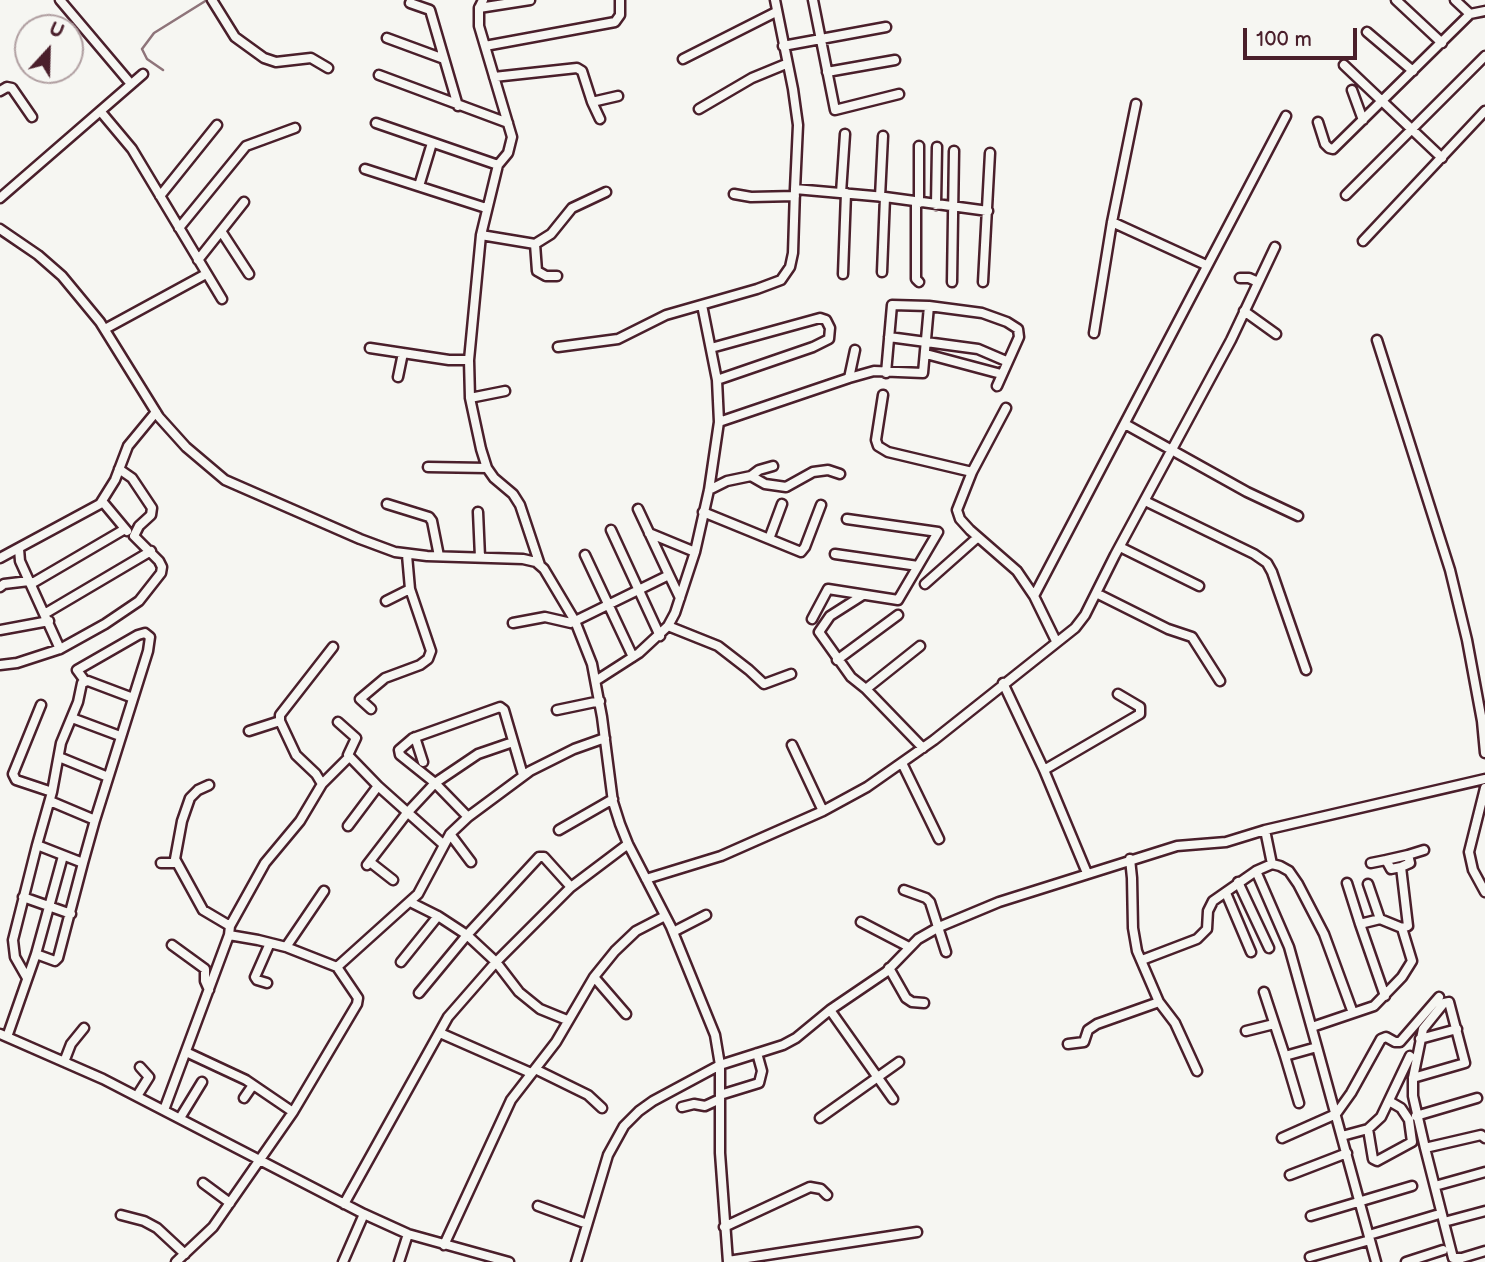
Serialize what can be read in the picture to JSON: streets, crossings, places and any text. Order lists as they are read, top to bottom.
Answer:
{
  "scale_bar": "100 m",
  "north": "top"
}
